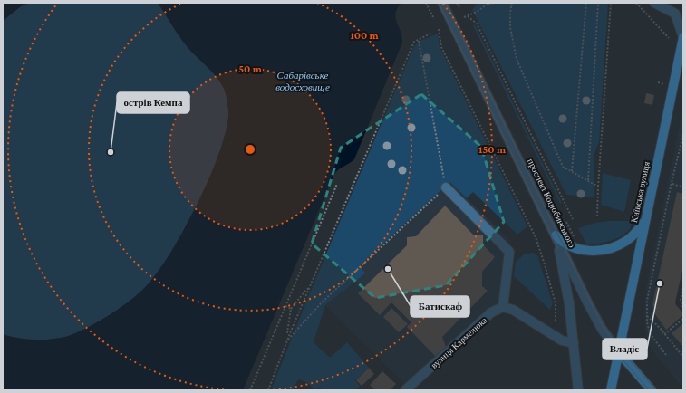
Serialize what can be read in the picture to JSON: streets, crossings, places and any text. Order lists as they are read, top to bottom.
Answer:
{
  "streets": {
    "main road": ["Київська вулиця", "проспект Коцюбинського"],
    "street": ["вулиця Кармелюка"]
  },
  "crossings": [
    ["Київська вулиця", "проспект Коцюбинського"]
  ],
  "water": ["Сабарівське водосховище"],
  "places": ["острів Кемпа", "Батискаф", "Владіс"],
  "rings": ["100 m", "50 m", "150 m"]
}
